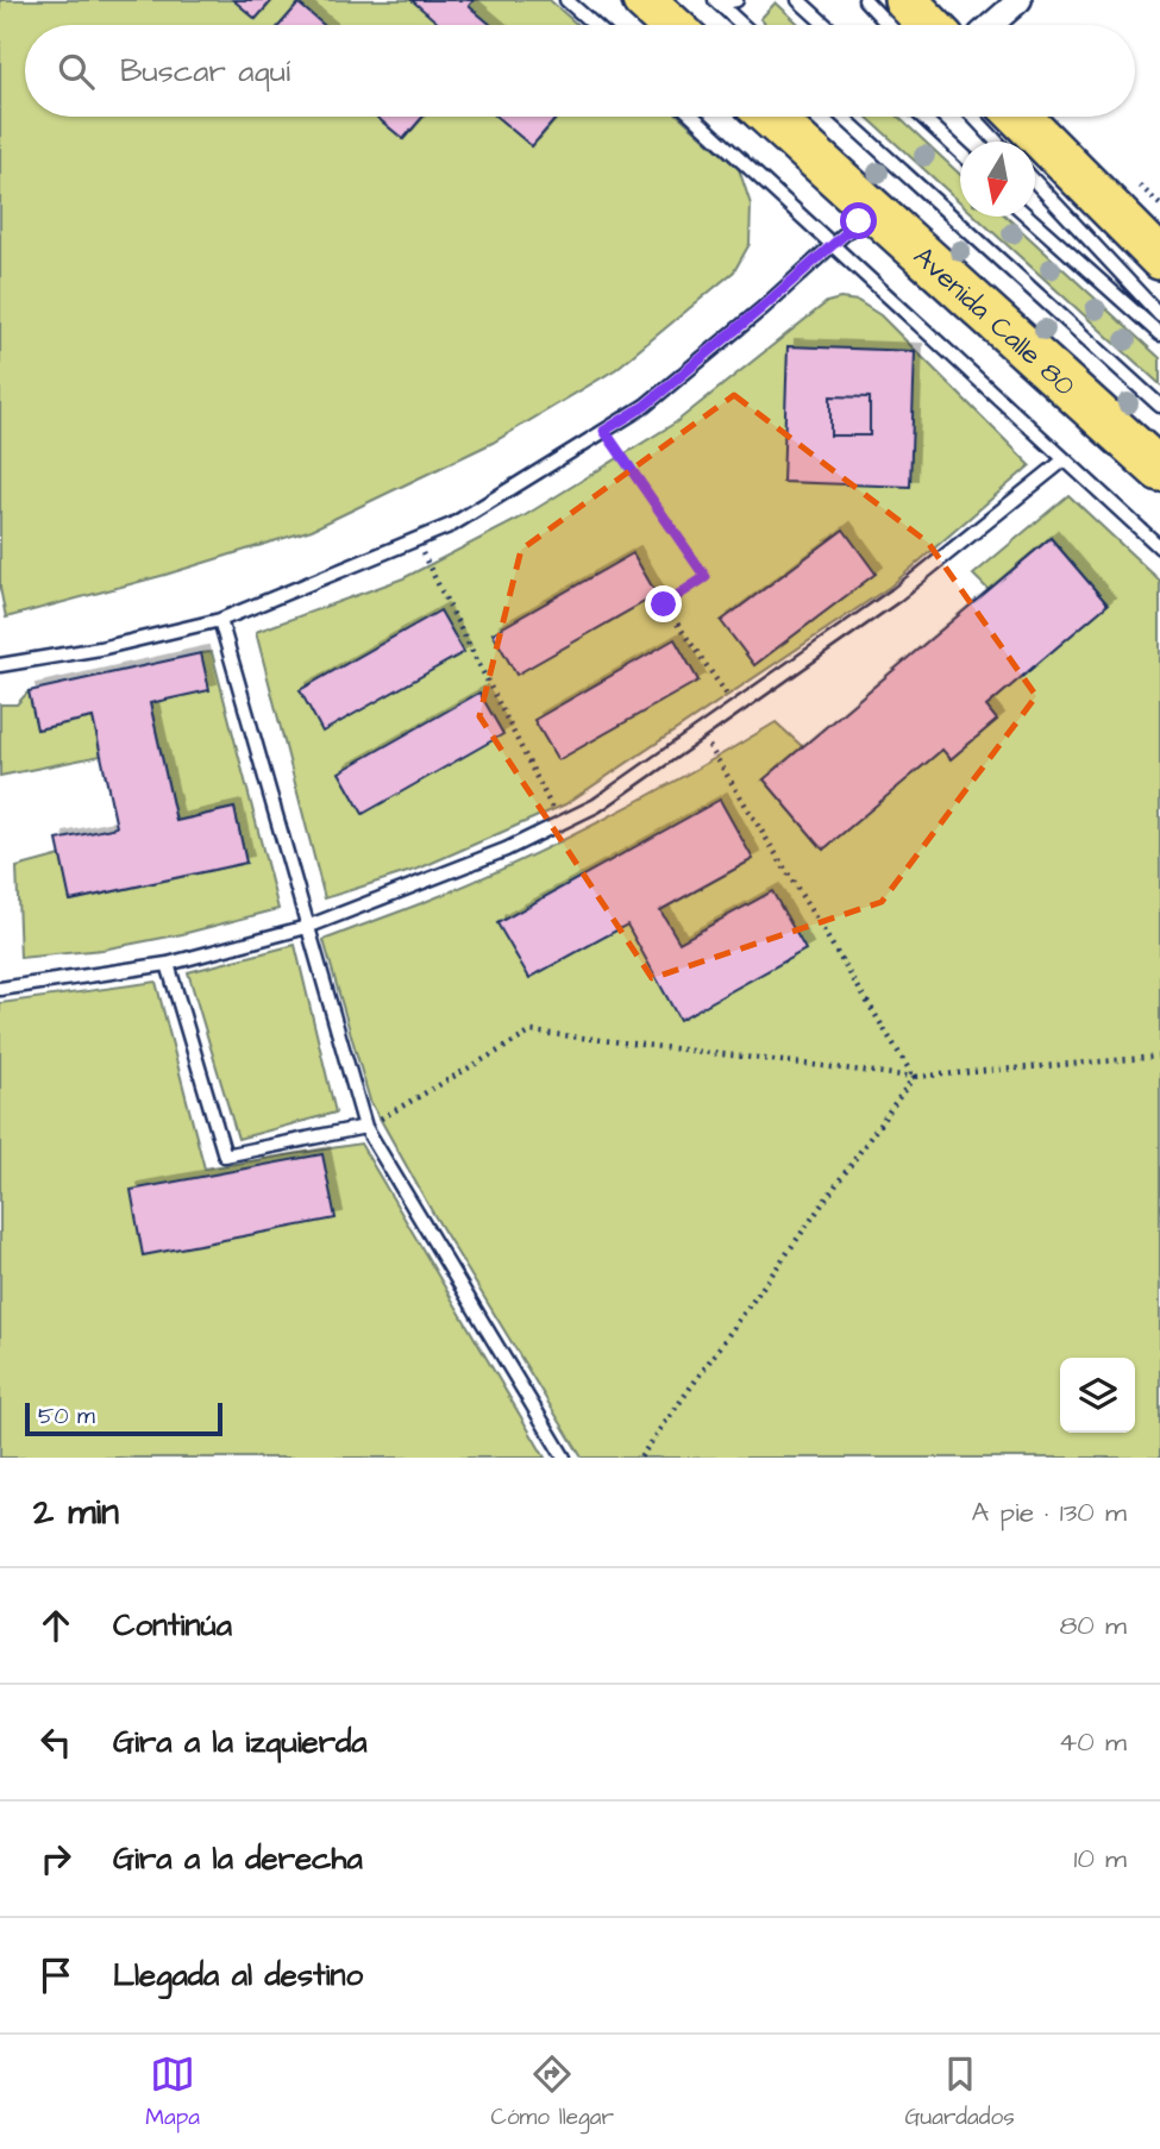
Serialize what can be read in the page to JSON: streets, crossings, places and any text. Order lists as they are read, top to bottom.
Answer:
{
  "streets": {
    "highway": ["Avenida Calle 80"]
  },
  "scale_bar": "50 m",
  "north": "bottom",
  "page": {
    "search": "Buscar aquí",
    "scale": "50 m",
    "heading": ["2 min", "A pie · 130 m"],
    "list": [
      ["Continúa", "80 m"],
      ["Gira a la izquierda", "40 m"],
      ["Gira a la derecha", "10 m"],
      "Llegada al destino"
    ],
    "nav": ["Mapa", "Cómo llegar", "Guardados"]
  }
}
